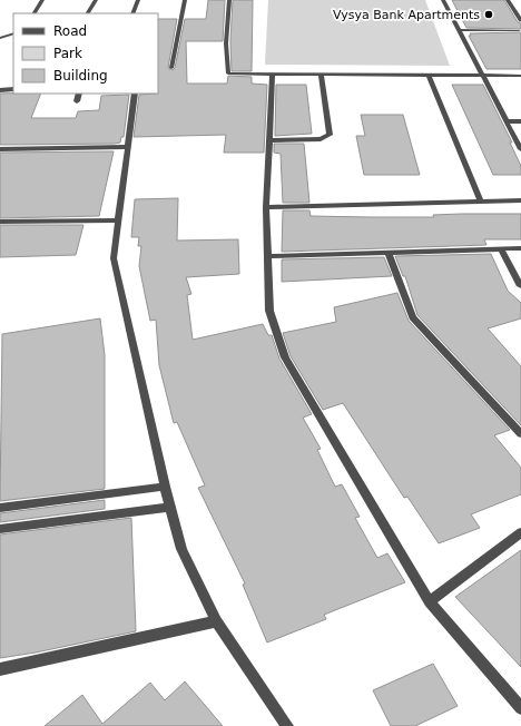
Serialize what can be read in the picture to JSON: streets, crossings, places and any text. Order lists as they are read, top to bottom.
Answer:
{
  "places": ["Vysya Bank Apartments"],
  "legend": ["Road", "Park", "Building"]
}
